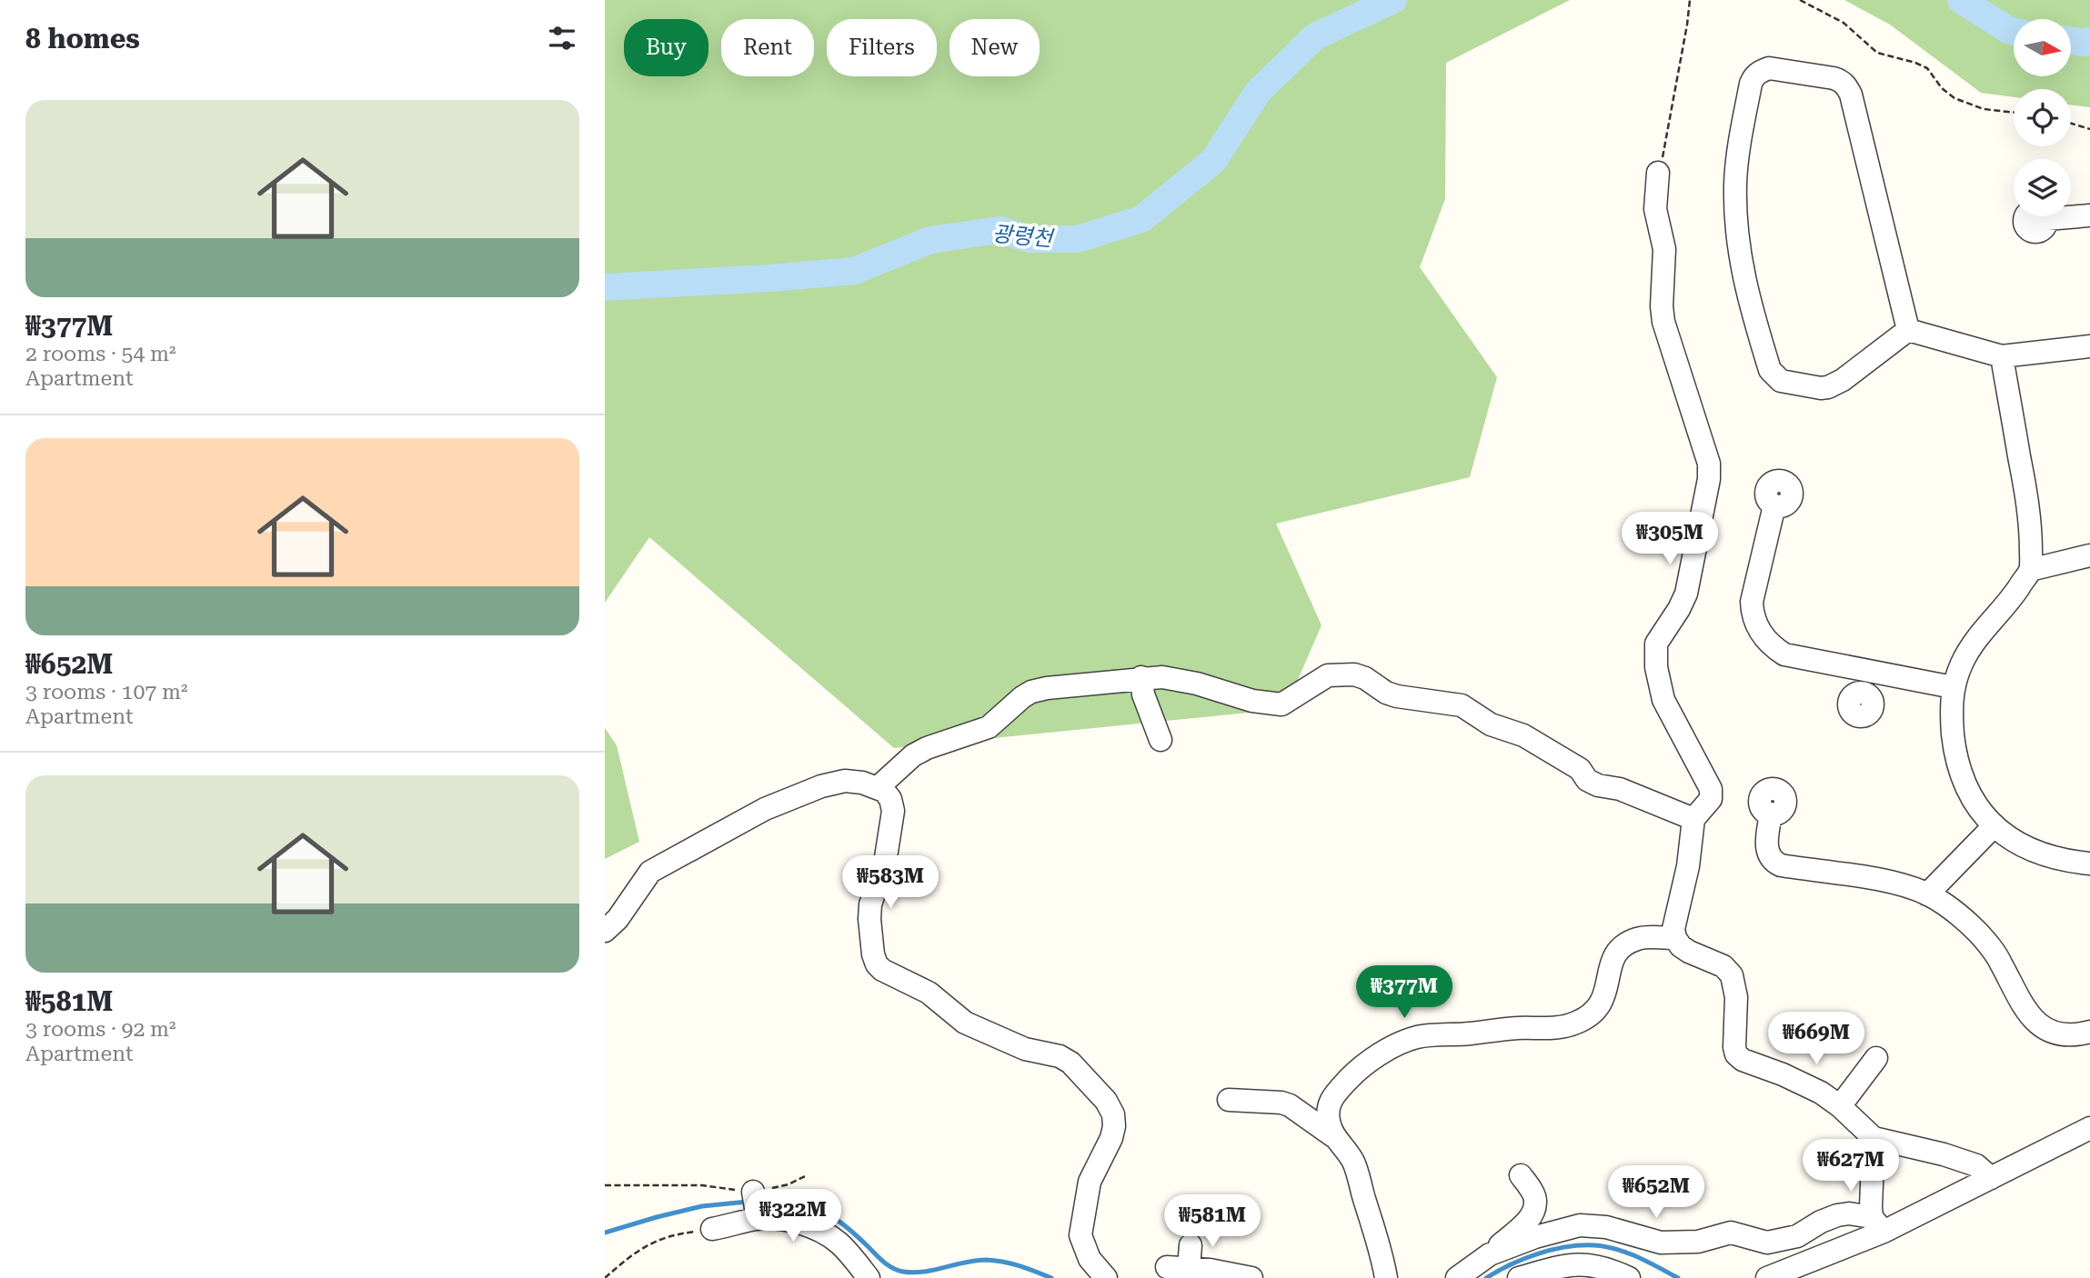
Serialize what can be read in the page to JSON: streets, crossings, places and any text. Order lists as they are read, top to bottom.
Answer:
{
  "water": ["광령천"],
  "north": "right",
  "page": {
    "heading": "8 homes",
    "chip": [
      "Buy",
      "Rent",
      "Filters",
      "New"
    ],
    "list": [
      {
        "name": "₩377M",
        "note": "2 rooms · 54 m² · Apartment"
      },
      {
        "name": "₩652M",
        "note": "3 rooms · 107 m² · Apartment"
      },
      {
        "name": "₩581M",
        "note": "3 rooms · 92 m² · Apartment"
      }
    ],
    "price": [
      "₩305M",
      "₩583M",
      "₩377M",
      "₩669M",
      "₩627M",
      "₩652M",
      "₩322M",
      "₩581M"
    ]
  }
}
